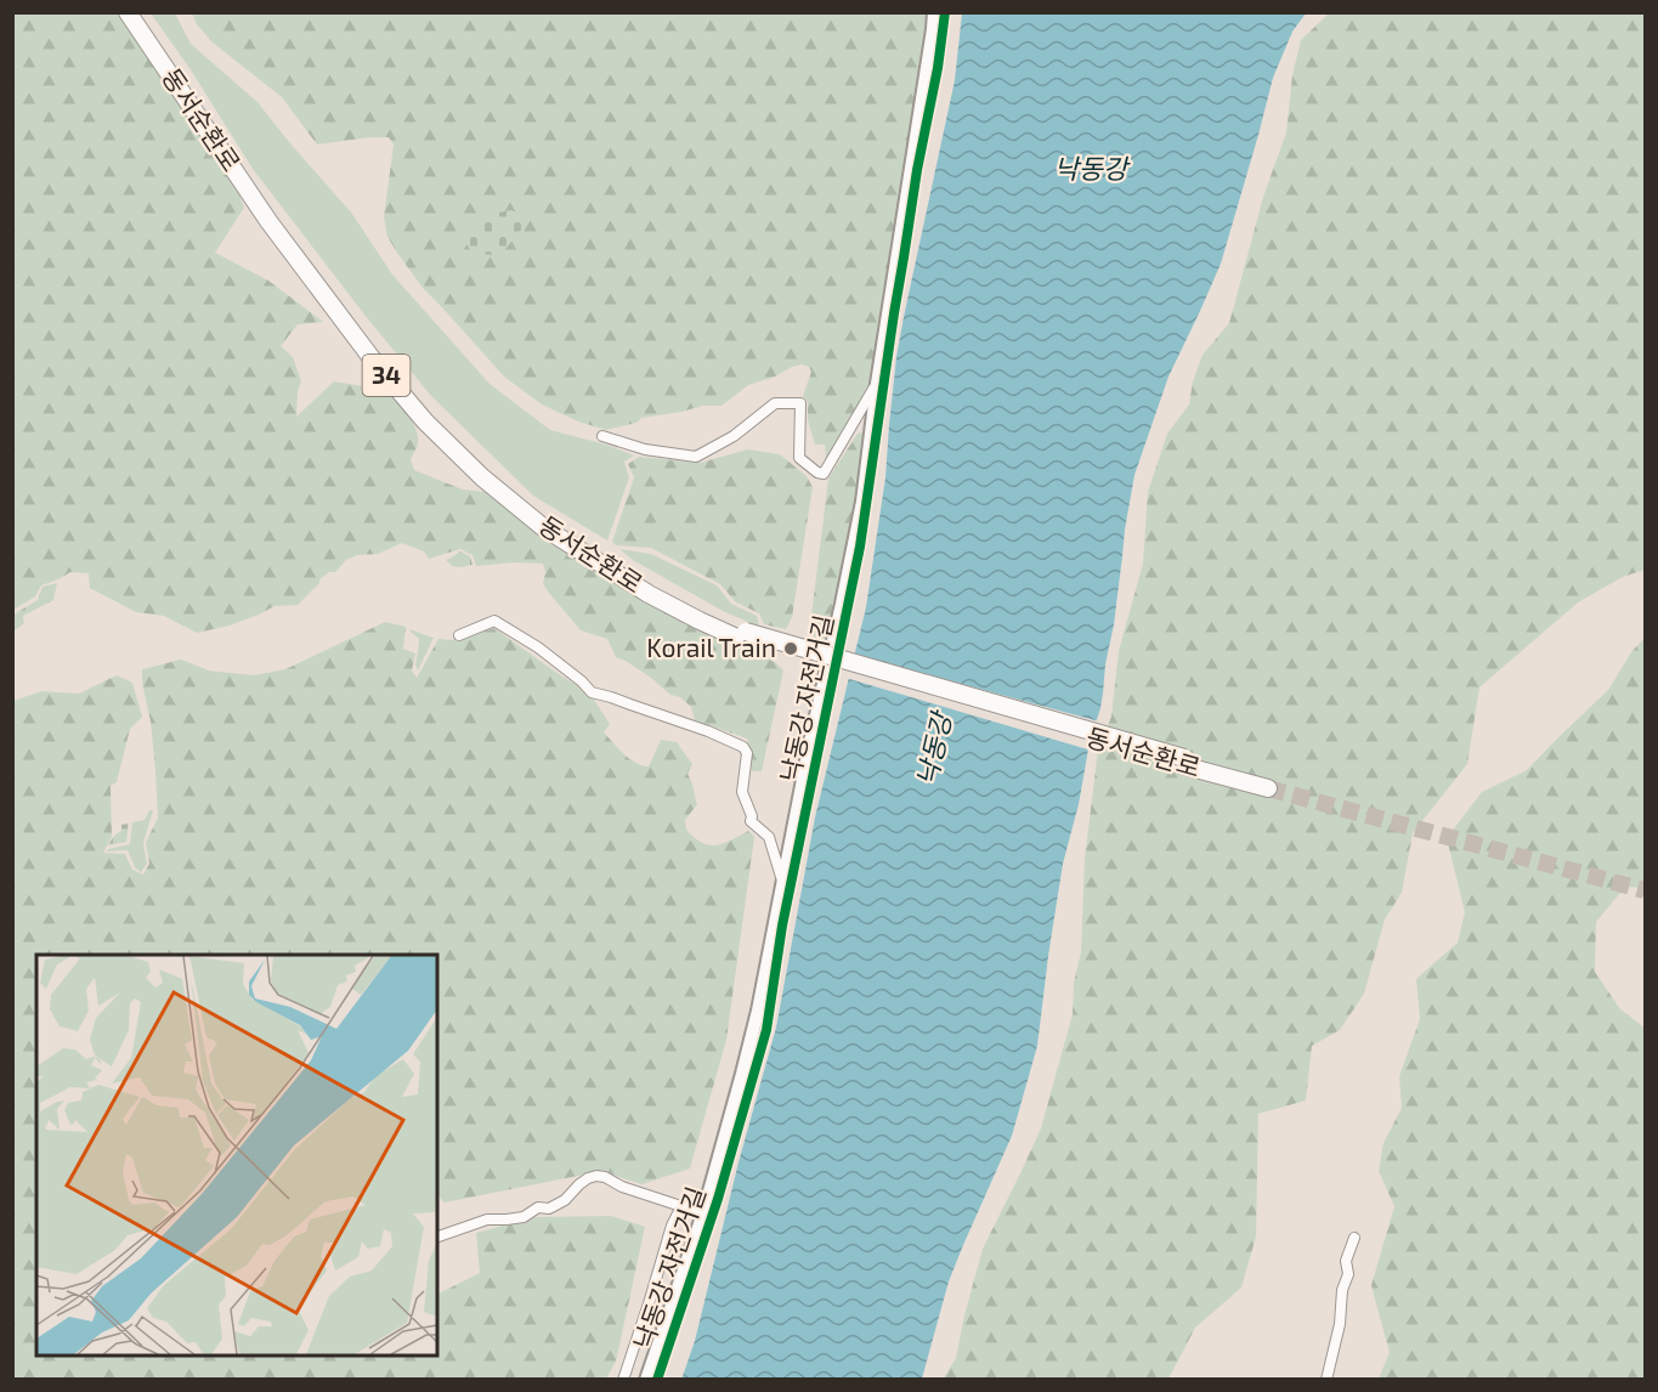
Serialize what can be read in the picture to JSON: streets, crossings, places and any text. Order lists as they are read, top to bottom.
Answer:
{
  "streets": {
    "highway": ["동서순환로", "34"],
    "cycle path": ["낙동강 자전거길"]
  },
  "water": ["낙동강"],
  "places": ["Korail Train"]
}
